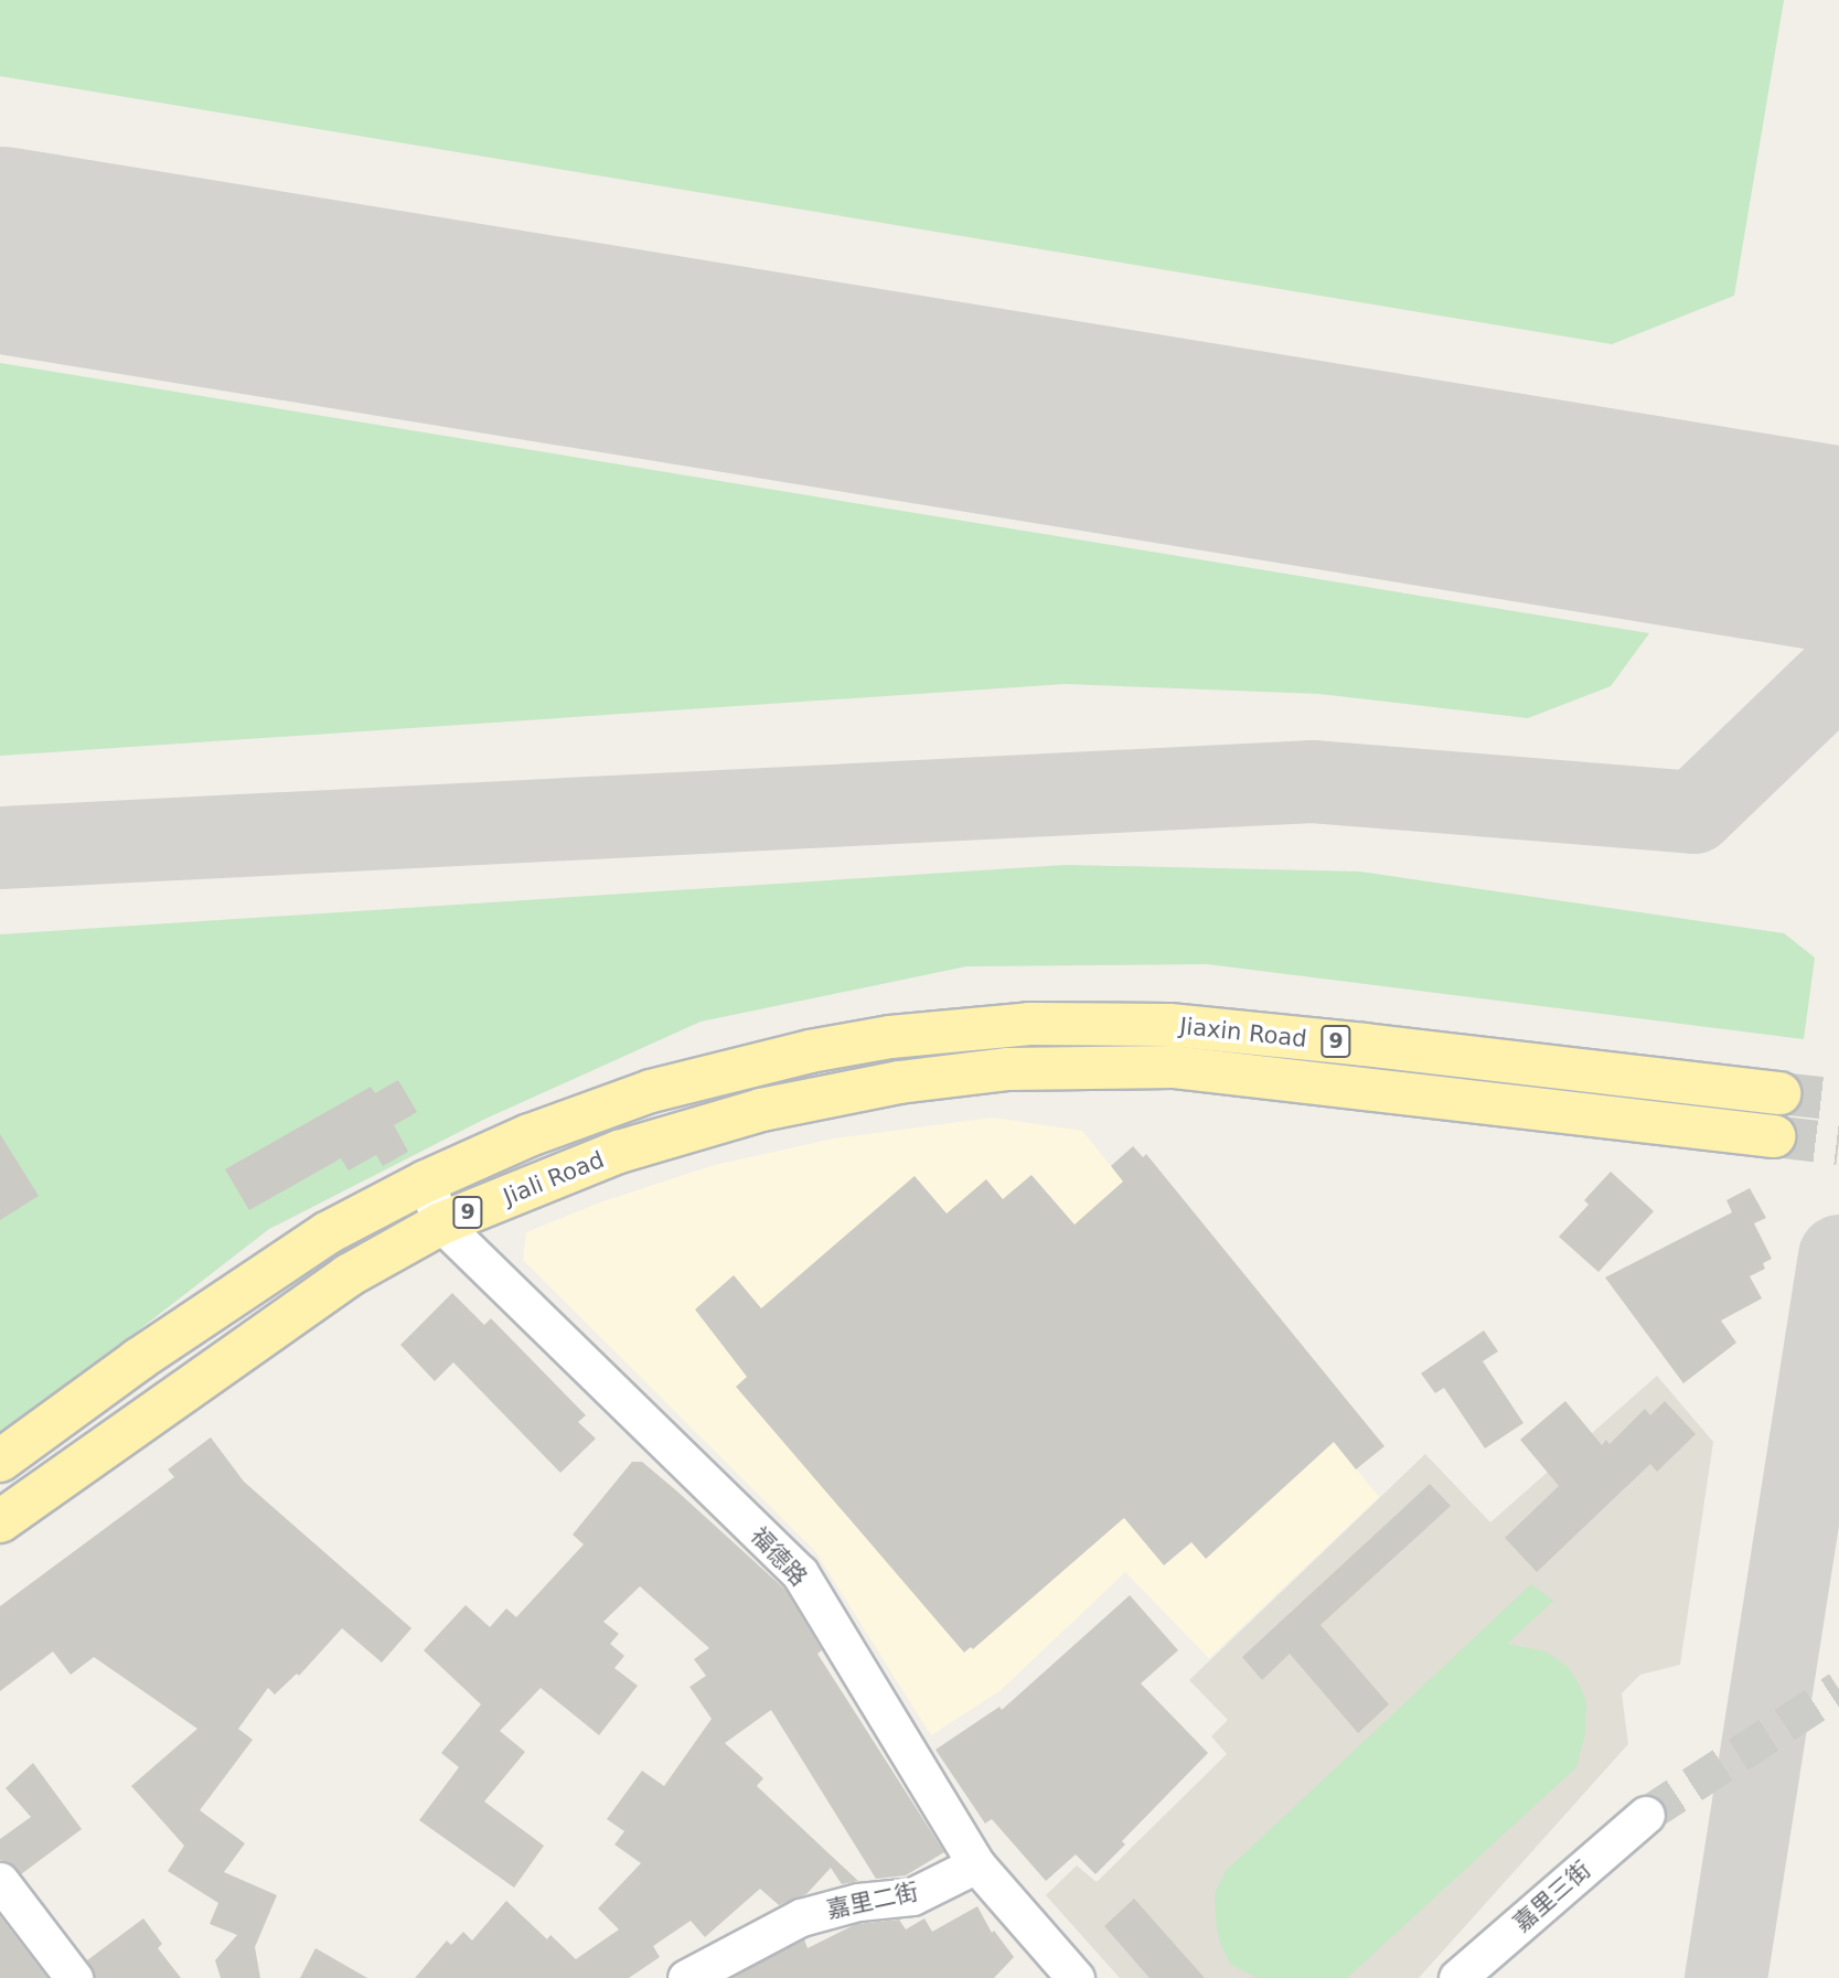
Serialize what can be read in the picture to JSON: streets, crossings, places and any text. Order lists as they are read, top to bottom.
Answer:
{
  "streets": {
    "main road": ["Jiaxin Road", "9", "Jiali Road"],
    "street": ["福德路", "嘉里三街", "嘉里二街"]
  },
  "crossings": [
    ["Jiaxin Road", "Jiali Road"],
    ["Jiali Road", "福德路"],
    ["福德路", "嘉里二街"]
  ]
}
